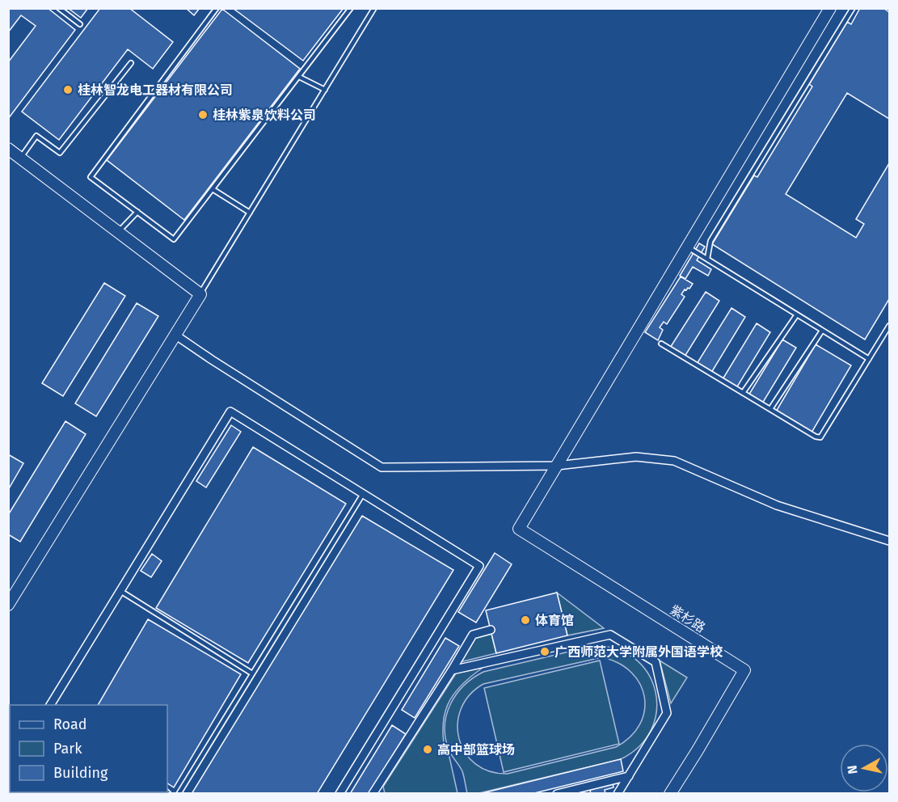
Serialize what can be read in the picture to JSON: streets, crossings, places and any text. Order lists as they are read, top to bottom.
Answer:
{
  "streets": {
    "main road": ["紫杉路"]
  },
  "places": [
    "桂林智龙电工器材有限公司",
    "桂林紫泉饮料公司",
    "体育馆",
    "广西师范大学附属外国语学校",
    "高中部篮球场"
  ],
  "legend": ["Road", "Park", "Building"],
  "north": "left"
}
